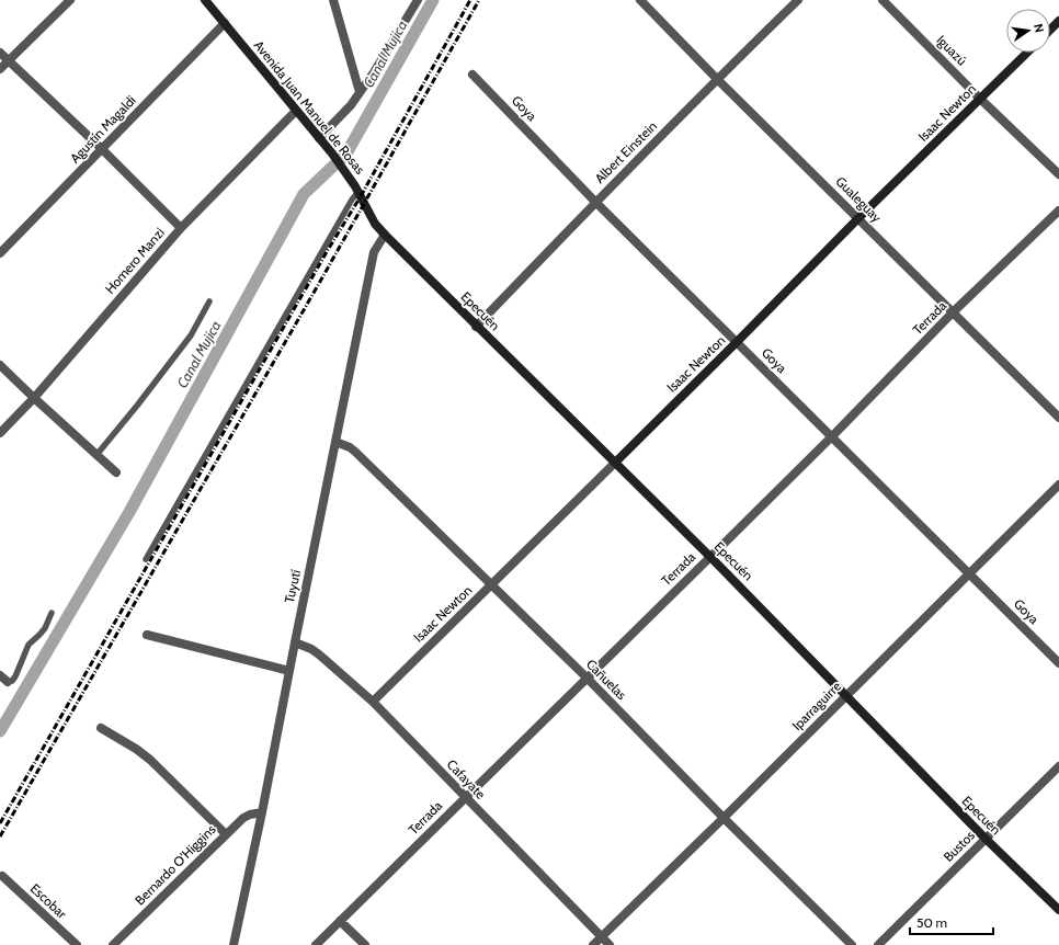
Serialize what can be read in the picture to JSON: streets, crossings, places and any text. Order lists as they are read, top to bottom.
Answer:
{
  "streets": {
    "street": [
      "Iguazú",
      "Avenida Juan Manuel de Rosas",
      "Goya",
      "Isaac Newton",
      "Agustín Magaldi",
      "Albert Einstein",
      "Gualeguay",
      "Homero Manzi",
      "Epecuén",
      "Terrada",
      "Tuyutí",
      "Cañuelas",
      "Iparraguirre",
      "Cafayate",
      "Bustos",
      "Bernardo O'Higgins",
      "Escobar"
    ]
  },
  "crossings": [
    ["Iguazú", "Isaac Newton"],
    ["Avenida Juan Manuel de Rosas", "Agustín Magaldi"],
    ["Avenida Juan Manuel de Rosas", "Homero Manzi"],
    ["Avenida Juan Manuel de Rosas", "Epecuén"],
    ["Avenida Juan Manuel de Rosas", "Tuyutí"],
    ["Goya", "Isaac Newton"],
    ["Goya", "Albert Einstein"],
    ["Goya", "Terrada"],
    ["Goya", "Iparraguirre"],
    ["Isaac Newton", "Gualeguay"],
    ["Isaac Newton", "Epecuén"],
    ["Isaac Newton", "Cañuelas"],
    ["Isaac Newton", "Cafayate"],
    ["Albert Einstein", "Gualeguay"],
    ["Albert Einstein", "Epecuén"],
    ["Gualeguay", "Terrada"],
    ["Epecuén", "Terrada"],
    ["Epecuén", "Tuyutí"],
    ["Epecuén", "Iparraguirre"],
    ["Epecuén", "Bustos"],
    ["Terrada", "Cañuelas"],
    ["Terrada", "Cafayate"],
    ["Tuyutí", "Cañuelas"],
    ["Tuyutí", "Cafayate"],
    ["Tuyutí", "Bernardo O'Higgins"],
    ["Cañuelas", "Iparraguirre"],
    ["Iparraguirre", "Cafayate"]
  ],
  "water": ["Canal Mujica"],
  "scale_bar": "50 m",
  "north": "right"
}
